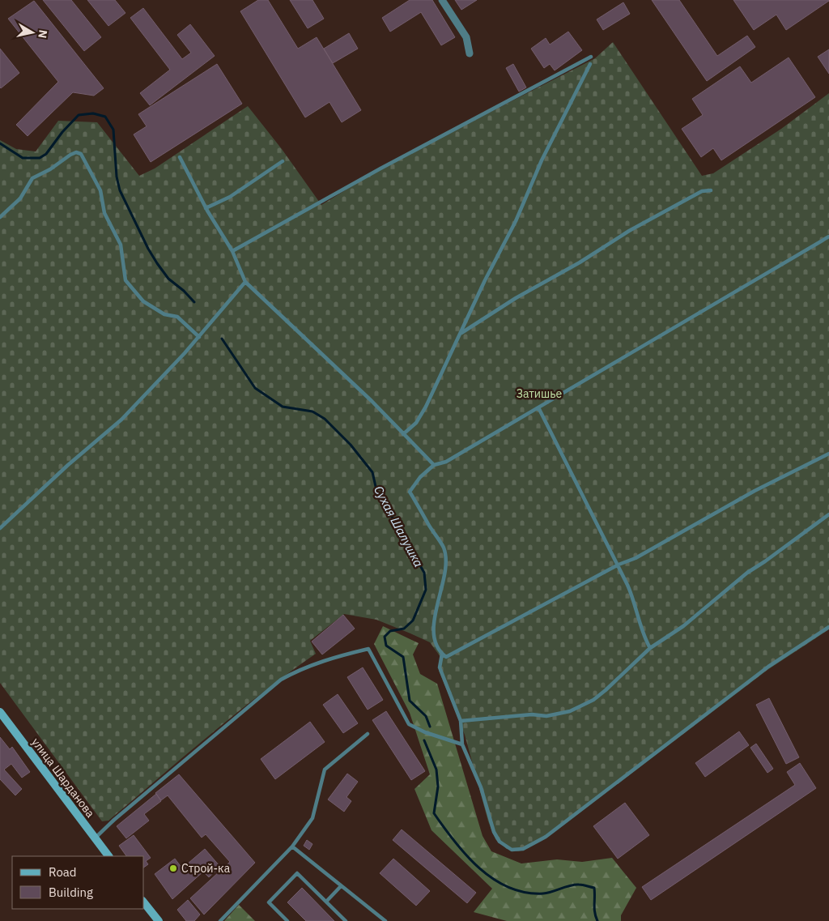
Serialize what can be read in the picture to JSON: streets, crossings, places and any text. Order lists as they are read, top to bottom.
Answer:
{
  "streets": {
    "main road": ["улица Шарданова"]
  },
  "water": ["Сухая Шалушка"],
  "parks": ["Затишье"],
  "places": ["Строй-ка"],
  "legend": ["Road", "Building"],
  "north": "right"
}
